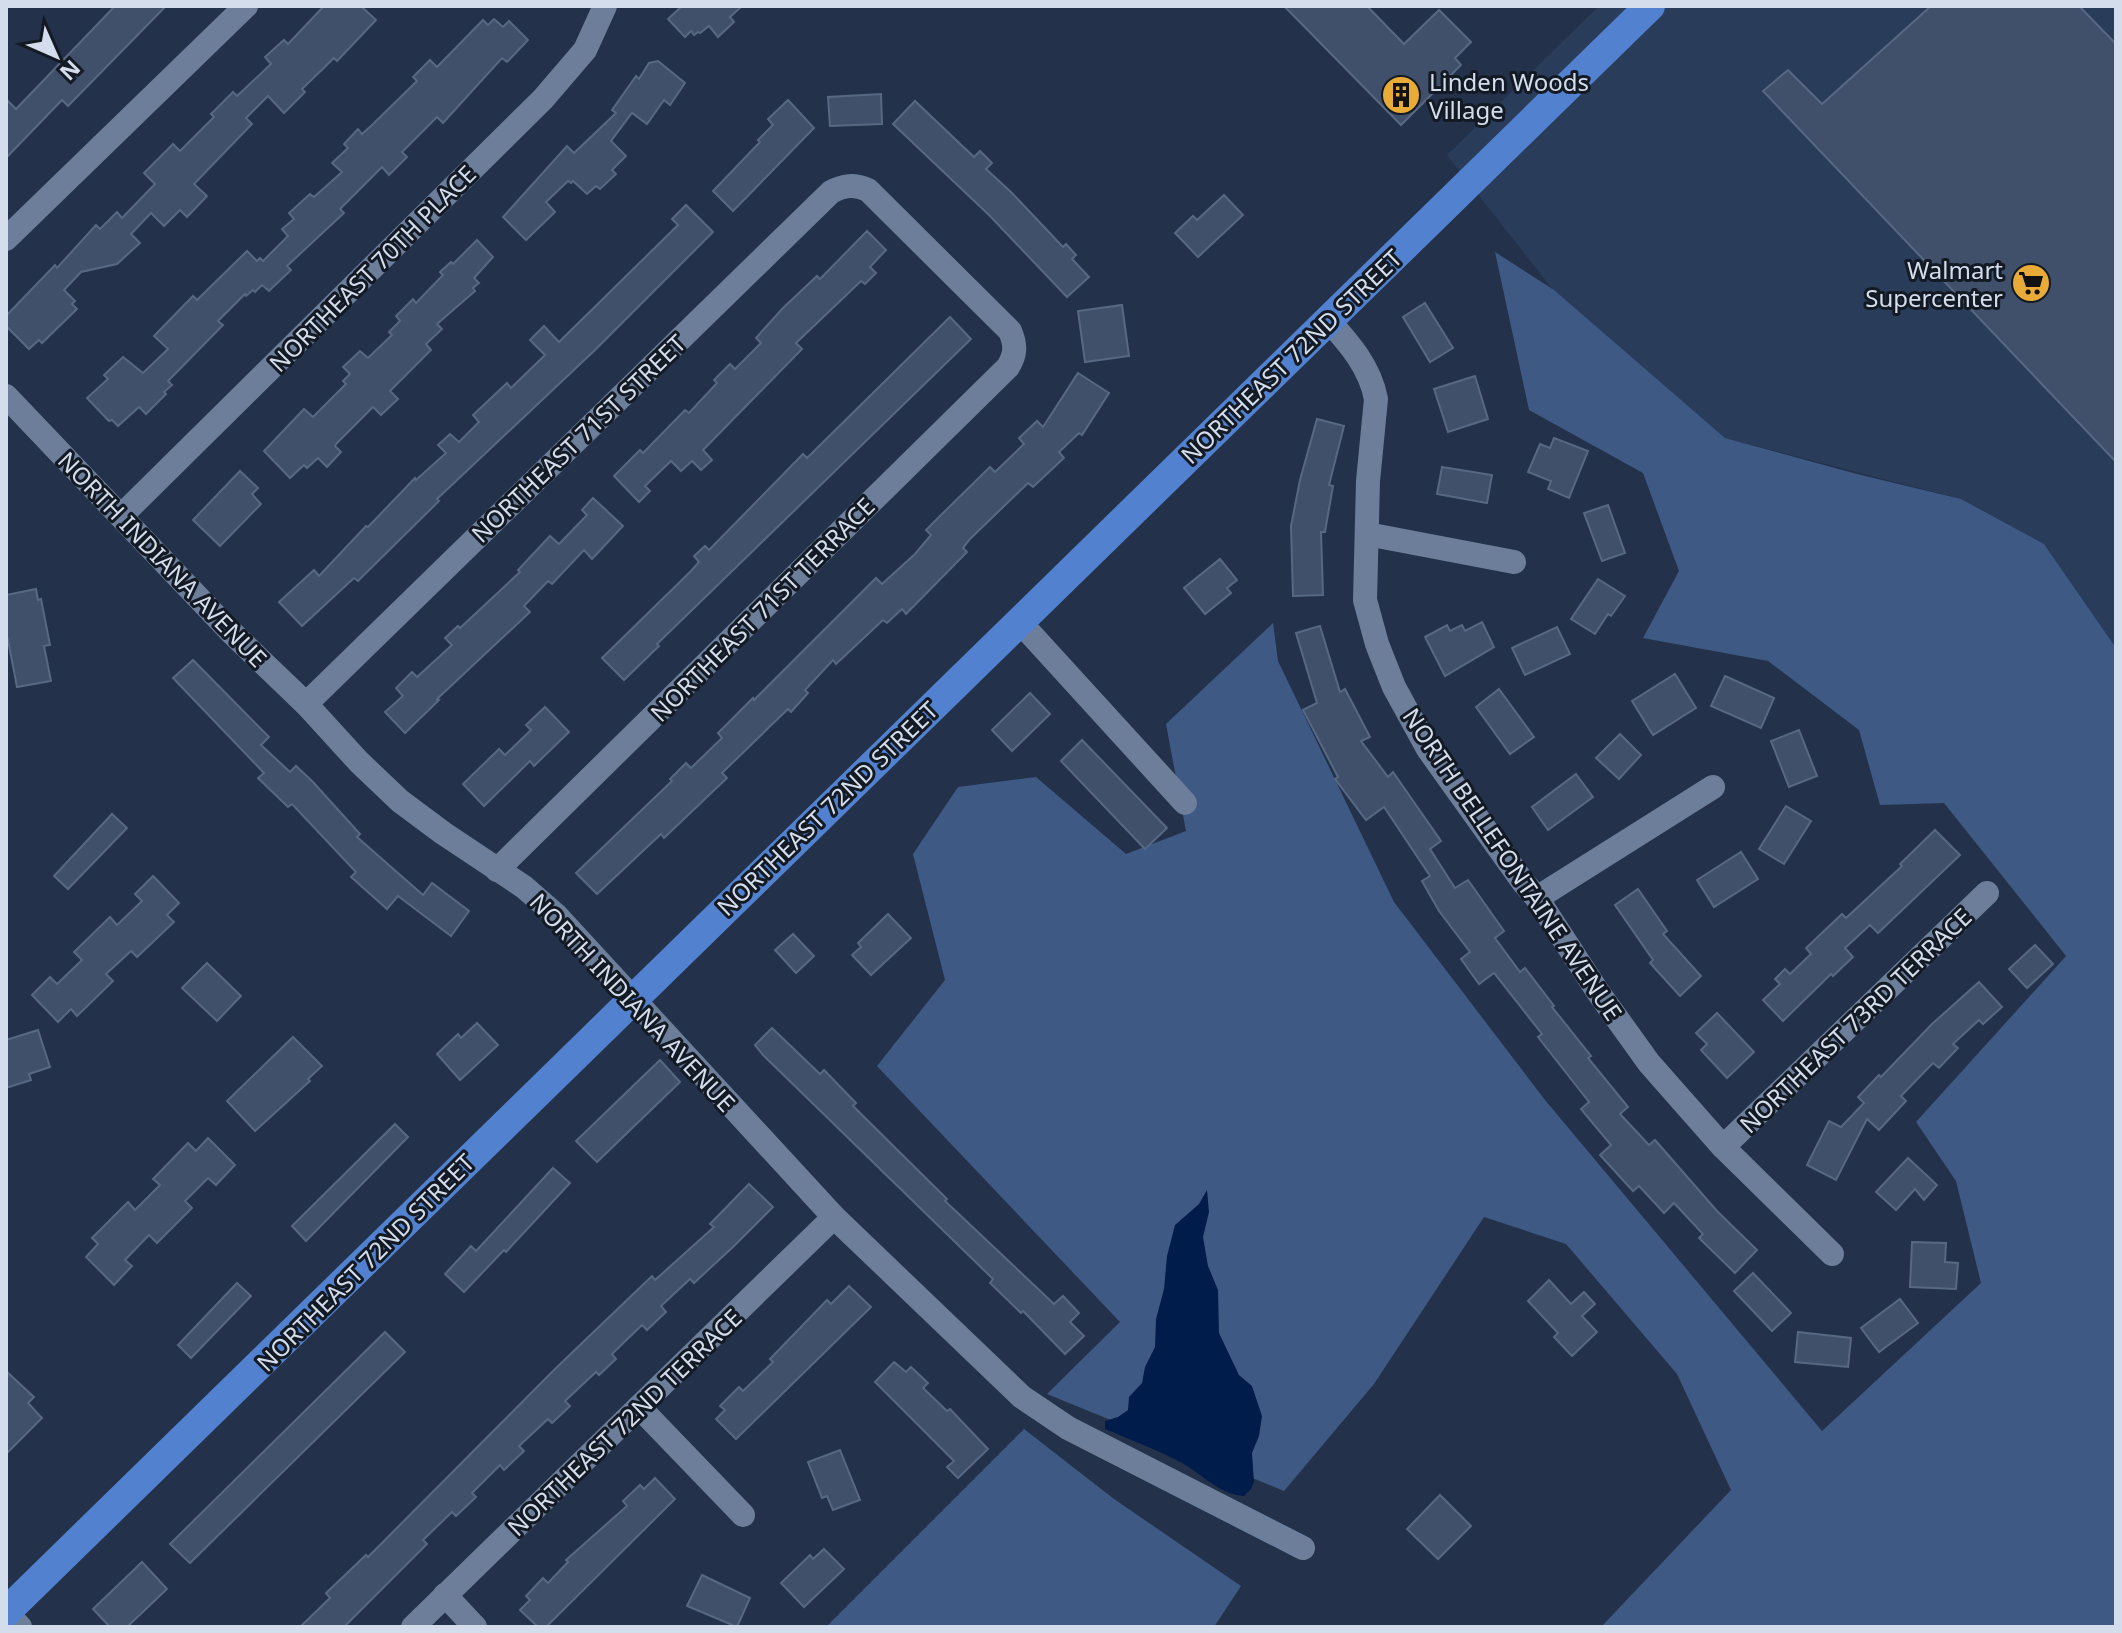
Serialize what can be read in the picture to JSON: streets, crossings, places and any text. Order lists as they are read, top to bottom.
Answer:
{
  "streets": {
    "main road": ["NORTHEAST 72ND STREET"],
    "street": [
      "NORTHEAST 70TH PLACE",
      "NORTHEAST 71ST STREET",
      "NORTH INDIANA AVENUE",
      "NORTHEAST 71ST TERRACE",
      "NORTH BELLEFONTAINE AVENUE",
      "NORTHEAST 73RD TERRACE",
      "NORTHEAST 72ND TERRACE"
    ]
  },
  "crossings": [
    ["NORTHEAST 70TH PLACE", "NORTH INDIANA AVENUE"],
    ["NORTHEAST 72ND STREET", "NORTH INDIANA AVENUE"],
    ["NORTHEAST 72ND STREET", "NORTH BELLEFONTAINE AVENUE"],
    ["NORTHEAST 71ST STREET", "NORTH INDIANA AVENUE"],
    ["NORTHEAST 71ST STREET", "NORTHEAST 71ST TERRACE"],
    ["NORTH INDIANA AVENUE", "NORTHEAST 71ST TERRACE"],
    ["NORTH INDIANA AVENUE", "NORTHEAST 72ND TERRACE"],
    ["NORTH BELLEFONTAINE AVENUE", "NORTHEAST 73RD TERRACE"]
  ],
  "places": {
    "building": ["Linden Woods Village"],
    "supermarket": ["Walmart Supercenter"]
  },
  "north": "bottom right"
}
